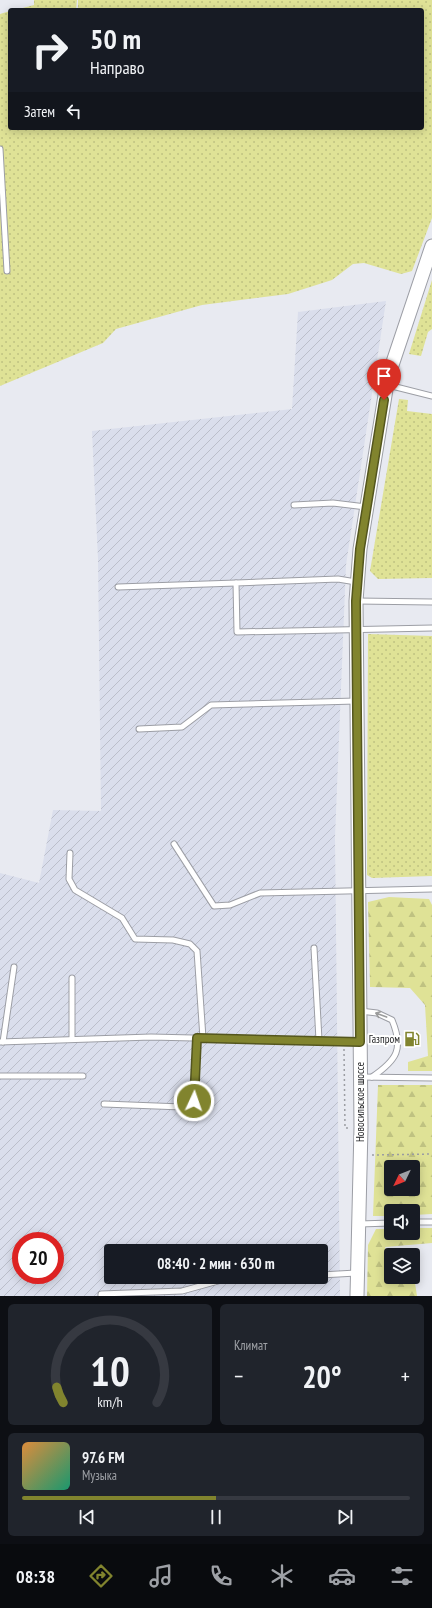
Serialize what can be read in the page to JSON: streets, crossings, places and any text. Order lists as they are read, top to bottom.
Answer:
{
  "streets": {
    "street": ["Новосильское шоссе"]
  },
  "places": {
    "fuel station": ["Газпром"]
  },
  "north": "bottom left",
  "page": {
    "turn": ["50 m", "Направо"],
    "then": "Затем",
    "limit": "20",
    "trip": "08:40 · 2 мин · 630 m",
    "tile": "Климат",
    "heat": ["−", "20°", "+"],
    "song": ["97.6 FM", "Музыка"],
    "tabs": "08:38",
    "gauge": ["10", "km/h"]
  }
}
